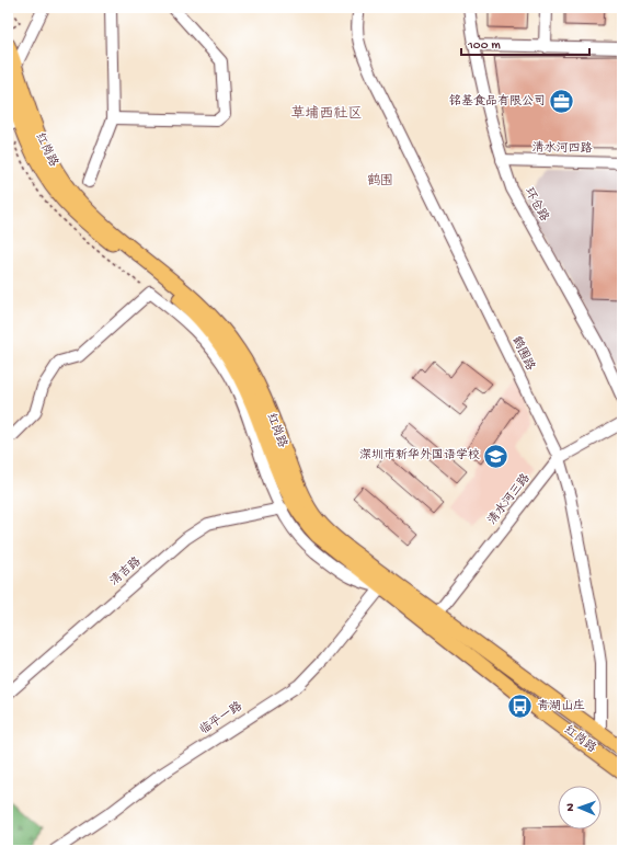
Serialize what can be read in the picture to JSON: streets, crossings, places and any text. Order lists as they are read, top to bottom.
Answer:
{
  "streets": {
    "main road": ["红岗路"],
    "street": [
      "清水河四路",
      "环仓路",
      "鹤围路",
      "清水河三路",
      "清吉路",
      "临平一路"
    ]
  },
  "crossings": [
    ["清水河四路", "环仓路"],
    ["红岗路", "鹤围路"],
    ["红岗路", "清水河三路"],
    ["红岗路", "临平一路"],
    ["鹤围路", "清水河三路"]
  ],
  "districts": ["草埔西社区", "鹤围"],
  "places": {
    "office": ["铭基食品有限公司"],
    "school or university": ["深圳市新华外国语学校"],
    "bus stop": ["青湖山庄"]
  },
  "scale_bar": "100 m",
  "north": "left"
}
